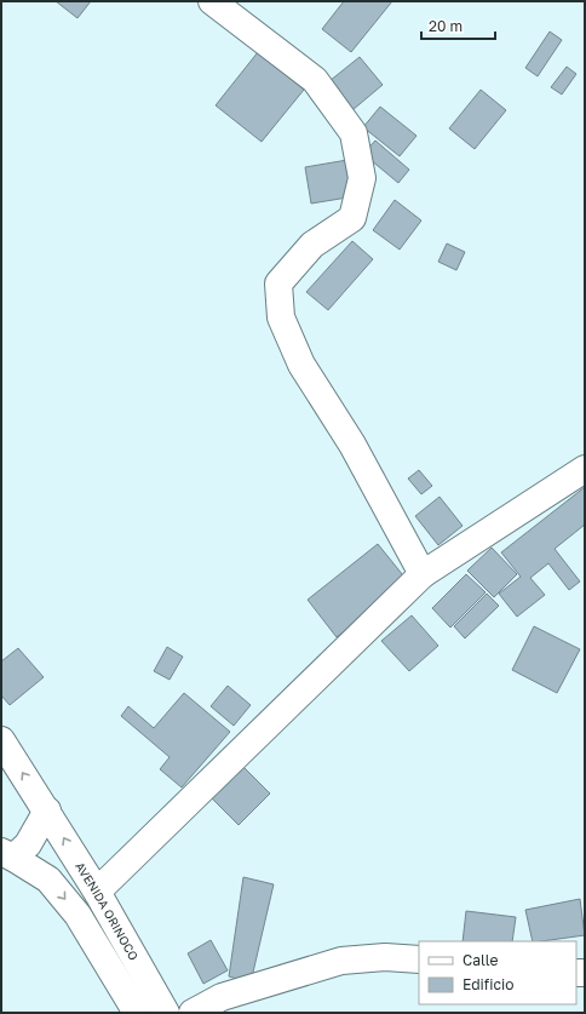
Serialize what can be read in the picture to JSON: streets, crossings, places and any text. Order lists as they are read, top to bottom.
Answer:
{
  "streets": {
    "street": ["AVENIDA ORINOCO"]
  },
  "legend": ["Calle", "Edificio"],
  "scale_bar": "20 m"
}
